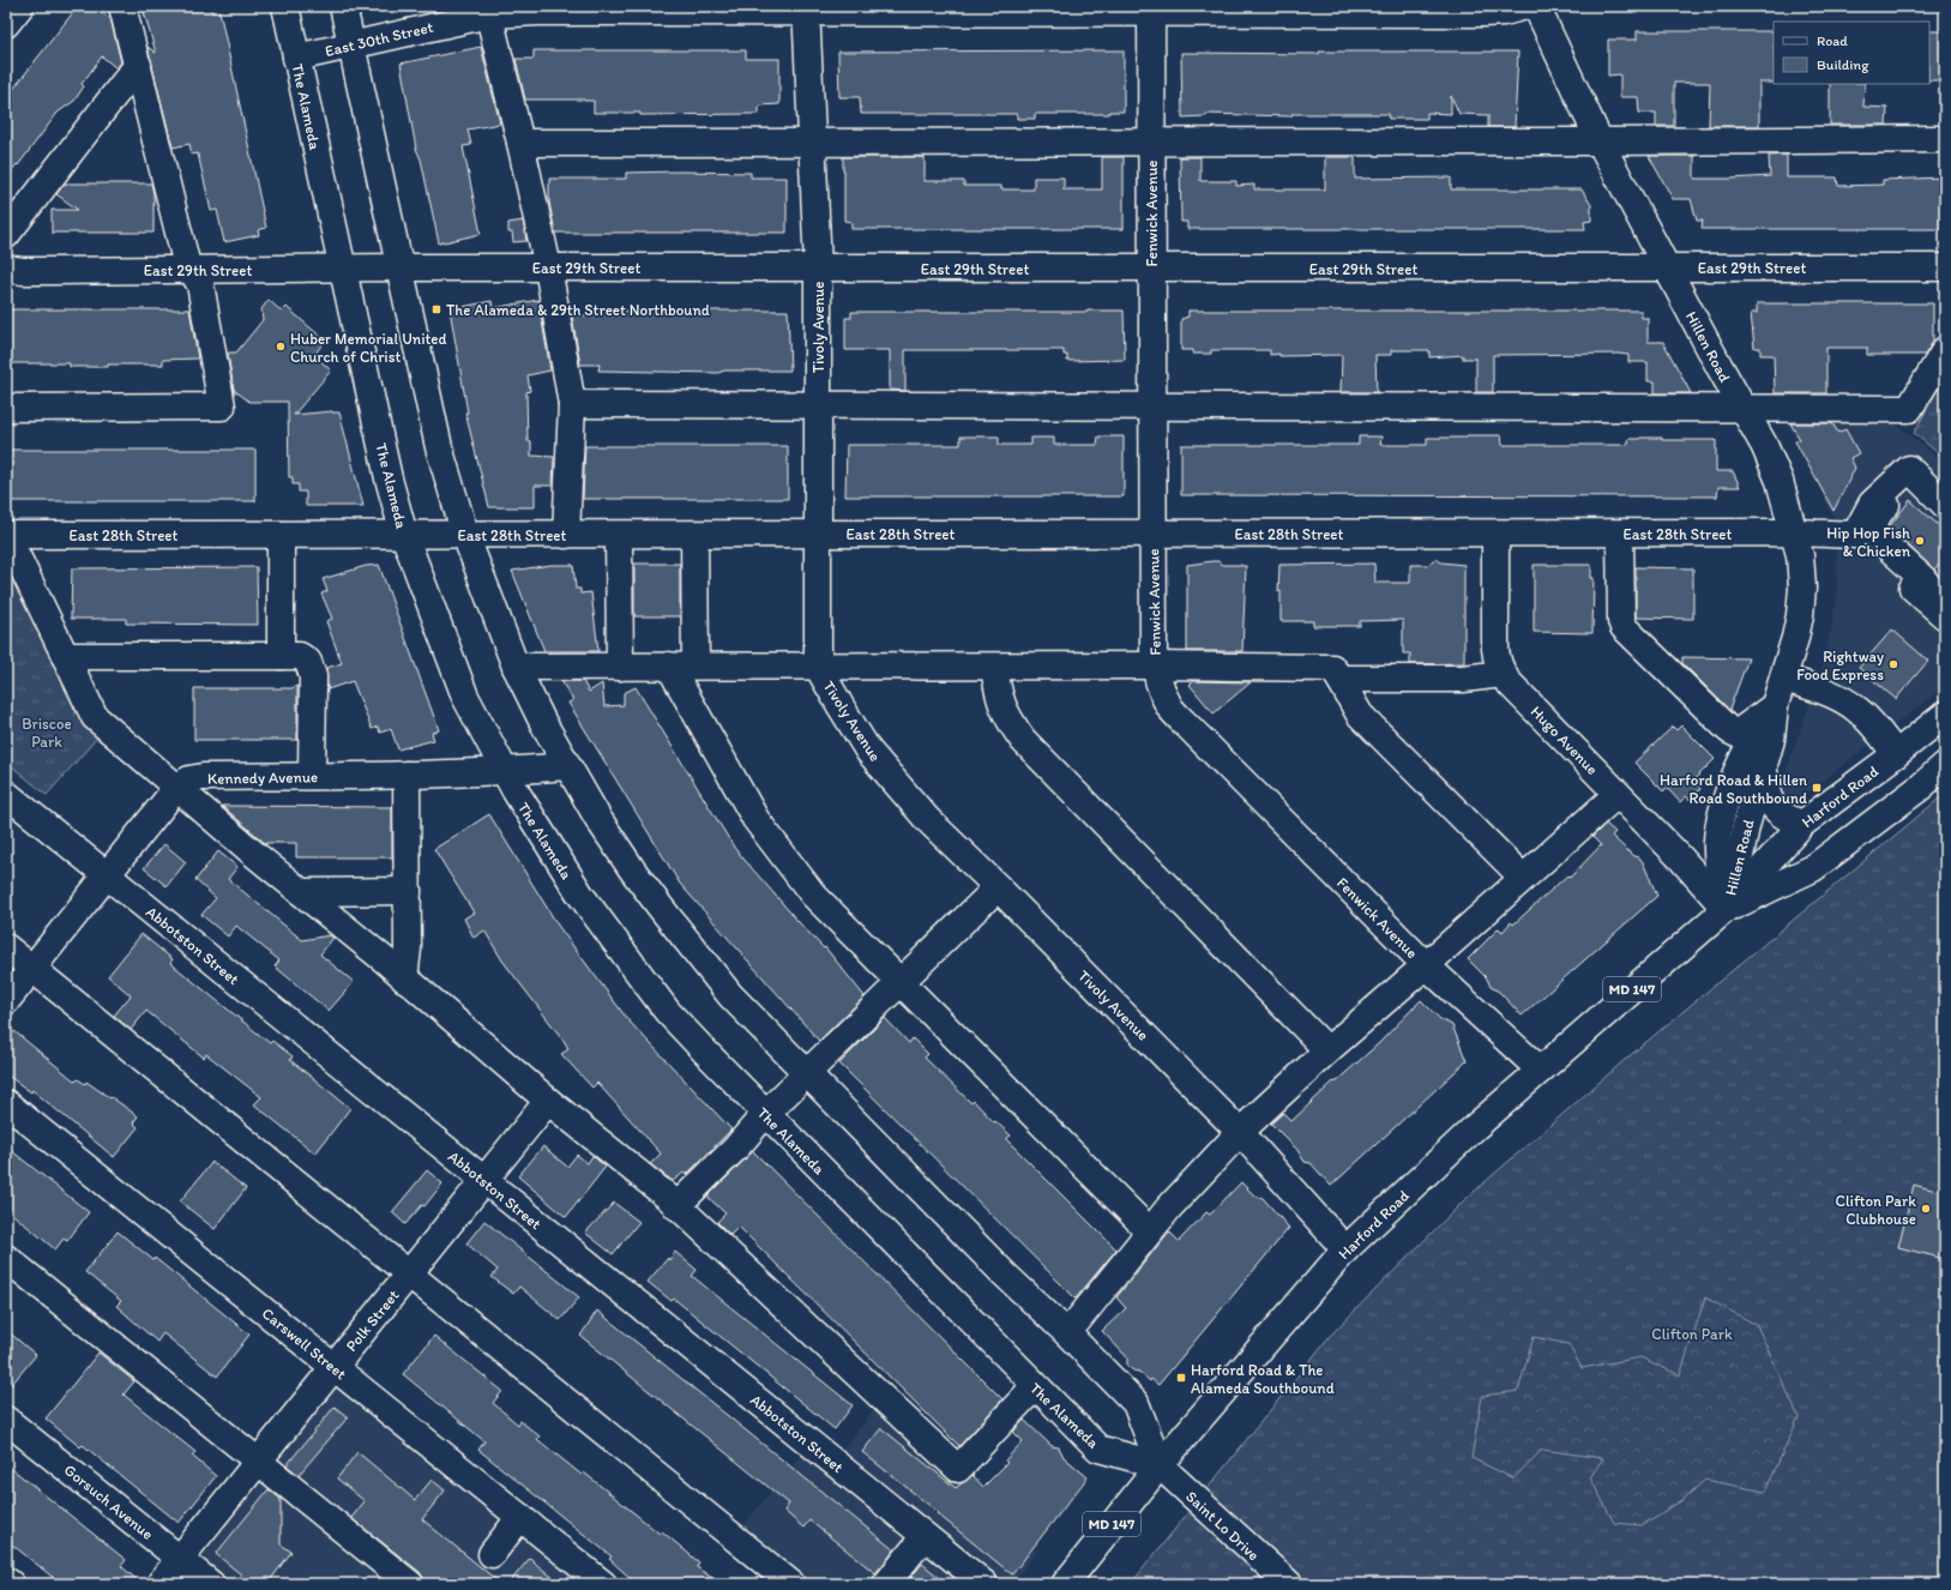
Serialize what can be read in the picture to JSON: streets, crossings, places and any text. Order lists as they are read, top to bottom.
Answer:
{
  "streets": {
    "street": [
      "East 30th Street",
      "The Alameda",
      "Fenwick Avenue",
      "East 29th Street",
      "Tivoly Avenue",
      "Hillen Road",
      "East 28th Street",
      "Hugo Avenue",
      "Kennedy Avenue",
      "Harford Road",
      "Abbotston Street",
      "MD 147",
      "Polk Street",
      "Carswell Street",
      "Gorsuch Avenue",
      "Saint Lo Drive"
    ]
  },
  "crossings": [
    ["East 30th Street", "The Alameda"],
    ["East 30th Street", "Fenwick Avenue"],
    ["East 30th Street", "Tivoly Avenue"],
    ["The Alameda", "East 29th Street"],
    ["The Alameda", "East 28th Street"],
    ["The Alameda", "Kennedy Avenue"],
    ["The Alameda", "Harford Road"],
    ["The Alameda", "Saint Lo Drive"],
    ["Fenwick Avenue", "East 29th Street"],
    ["Fenwick Avenue", "East 28th Street"],
    ["Fenwick Avenue", "Harford Road"],
    ["East 29th Street", "Tivoly Avenue"],
    ["East 29th Street", "Hillen Road"],
    ["Tivoly Avenue", "East 28th Street"],
    ["Tivoly Avenue", "Harford Road"],
    ["Hillen Road", "East 28th Street"],
    ["Hillen Road", "Hugo Avenue"],
    ["Hillen Road", "Harford Road"],
    ["East 28th Street", "Hugo Avenue"],
    ["Hugo Avenue", "Harford Road"],
    ["Kennedy Avenue", "Abbotston Street"],
    ["Harford Road", "Saint Lo Drive"],
    ["Abbotston Street", "Polk Street"],
    ["Polk Street", "Carswell Street"],
    ["Polk Street", "Gorsuch Avenue"]
  ],
  "parks": ["Briscoe Park", "Clifton Park"],
  "places": {
    "transit": ["The Alameda & 29th Street Northbound", "Harford Road & Hillen Road Southbound", "Harford Road & The Alameda Southbound"],
    "other": [
      "Huber Memorial United Church of Christ",
      "Hip Hop Fish & Chicken",
      "Rightway Food Express",
      "Clifton Park Clubhouse"
    ]
  },
  "legend": ["Road", "Building"]
}
